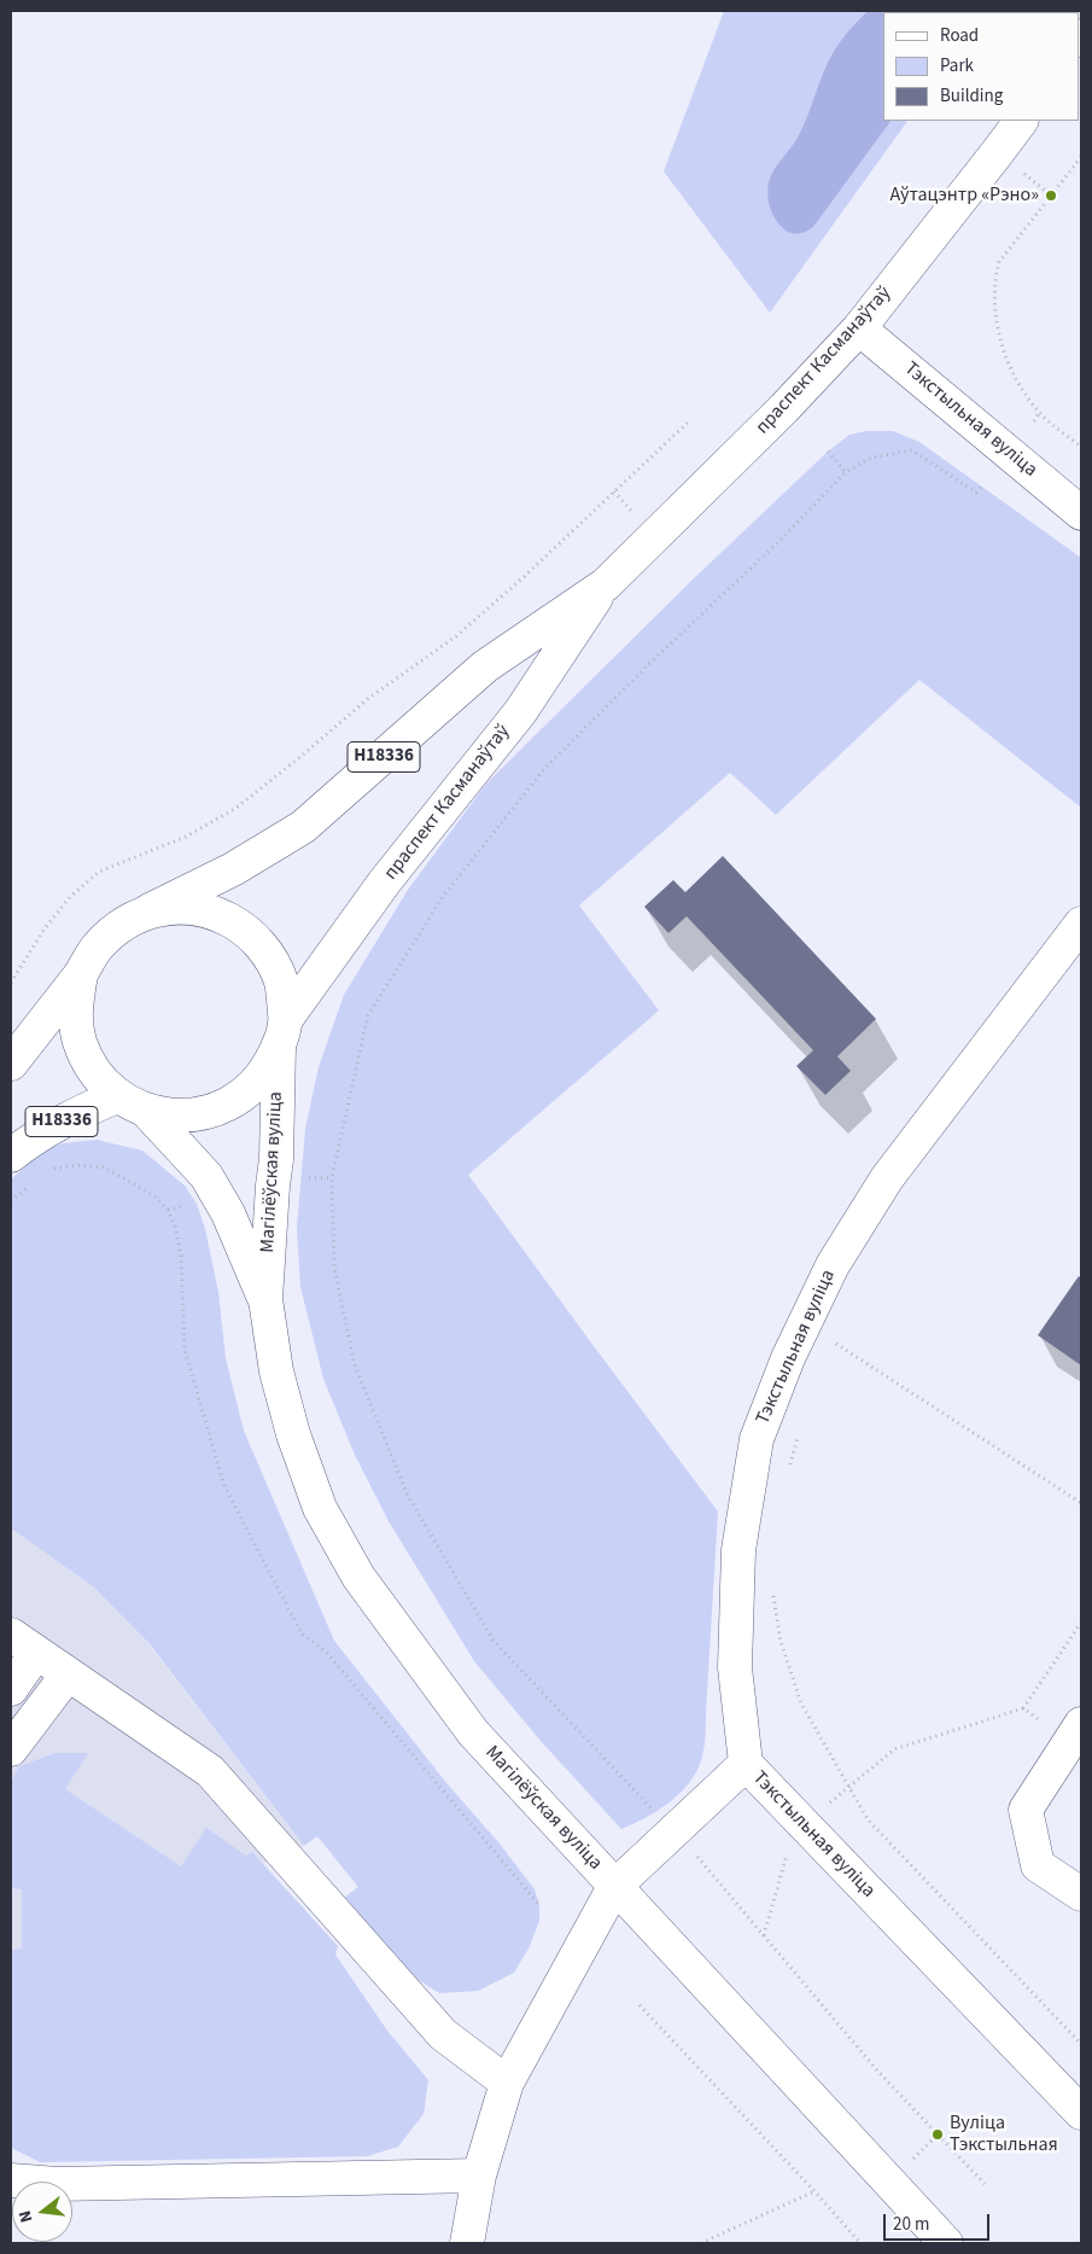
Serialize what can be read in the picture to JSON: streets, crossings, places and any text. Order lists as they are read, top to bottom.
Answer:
{
  "streets": {
    "main road": [
      "праспект Касманаўтаў",
      "Тэкстыльная вуліца",
      "Н18336",
      "Магілёўская вуліца"
    ]
  },
  "crossings": [
    ["праспект Касманаўтаў", "Тэкстыльная вуліца"],
    ["праспект Касманаўтаў", "Н18336"],
    ["праспект Касманаўтаў", "Магілёўская вуліца"],
    ["Н18336", "Магілёўская вуліца"]
  ],
  "places": ["Аўтацэнтр «Рэно»", "Вуліца Тэкстыльная"],
  "legend": ["Road", "Park", "Building"],
  "scale_bar": "20 m",
  "north": "left"
}
